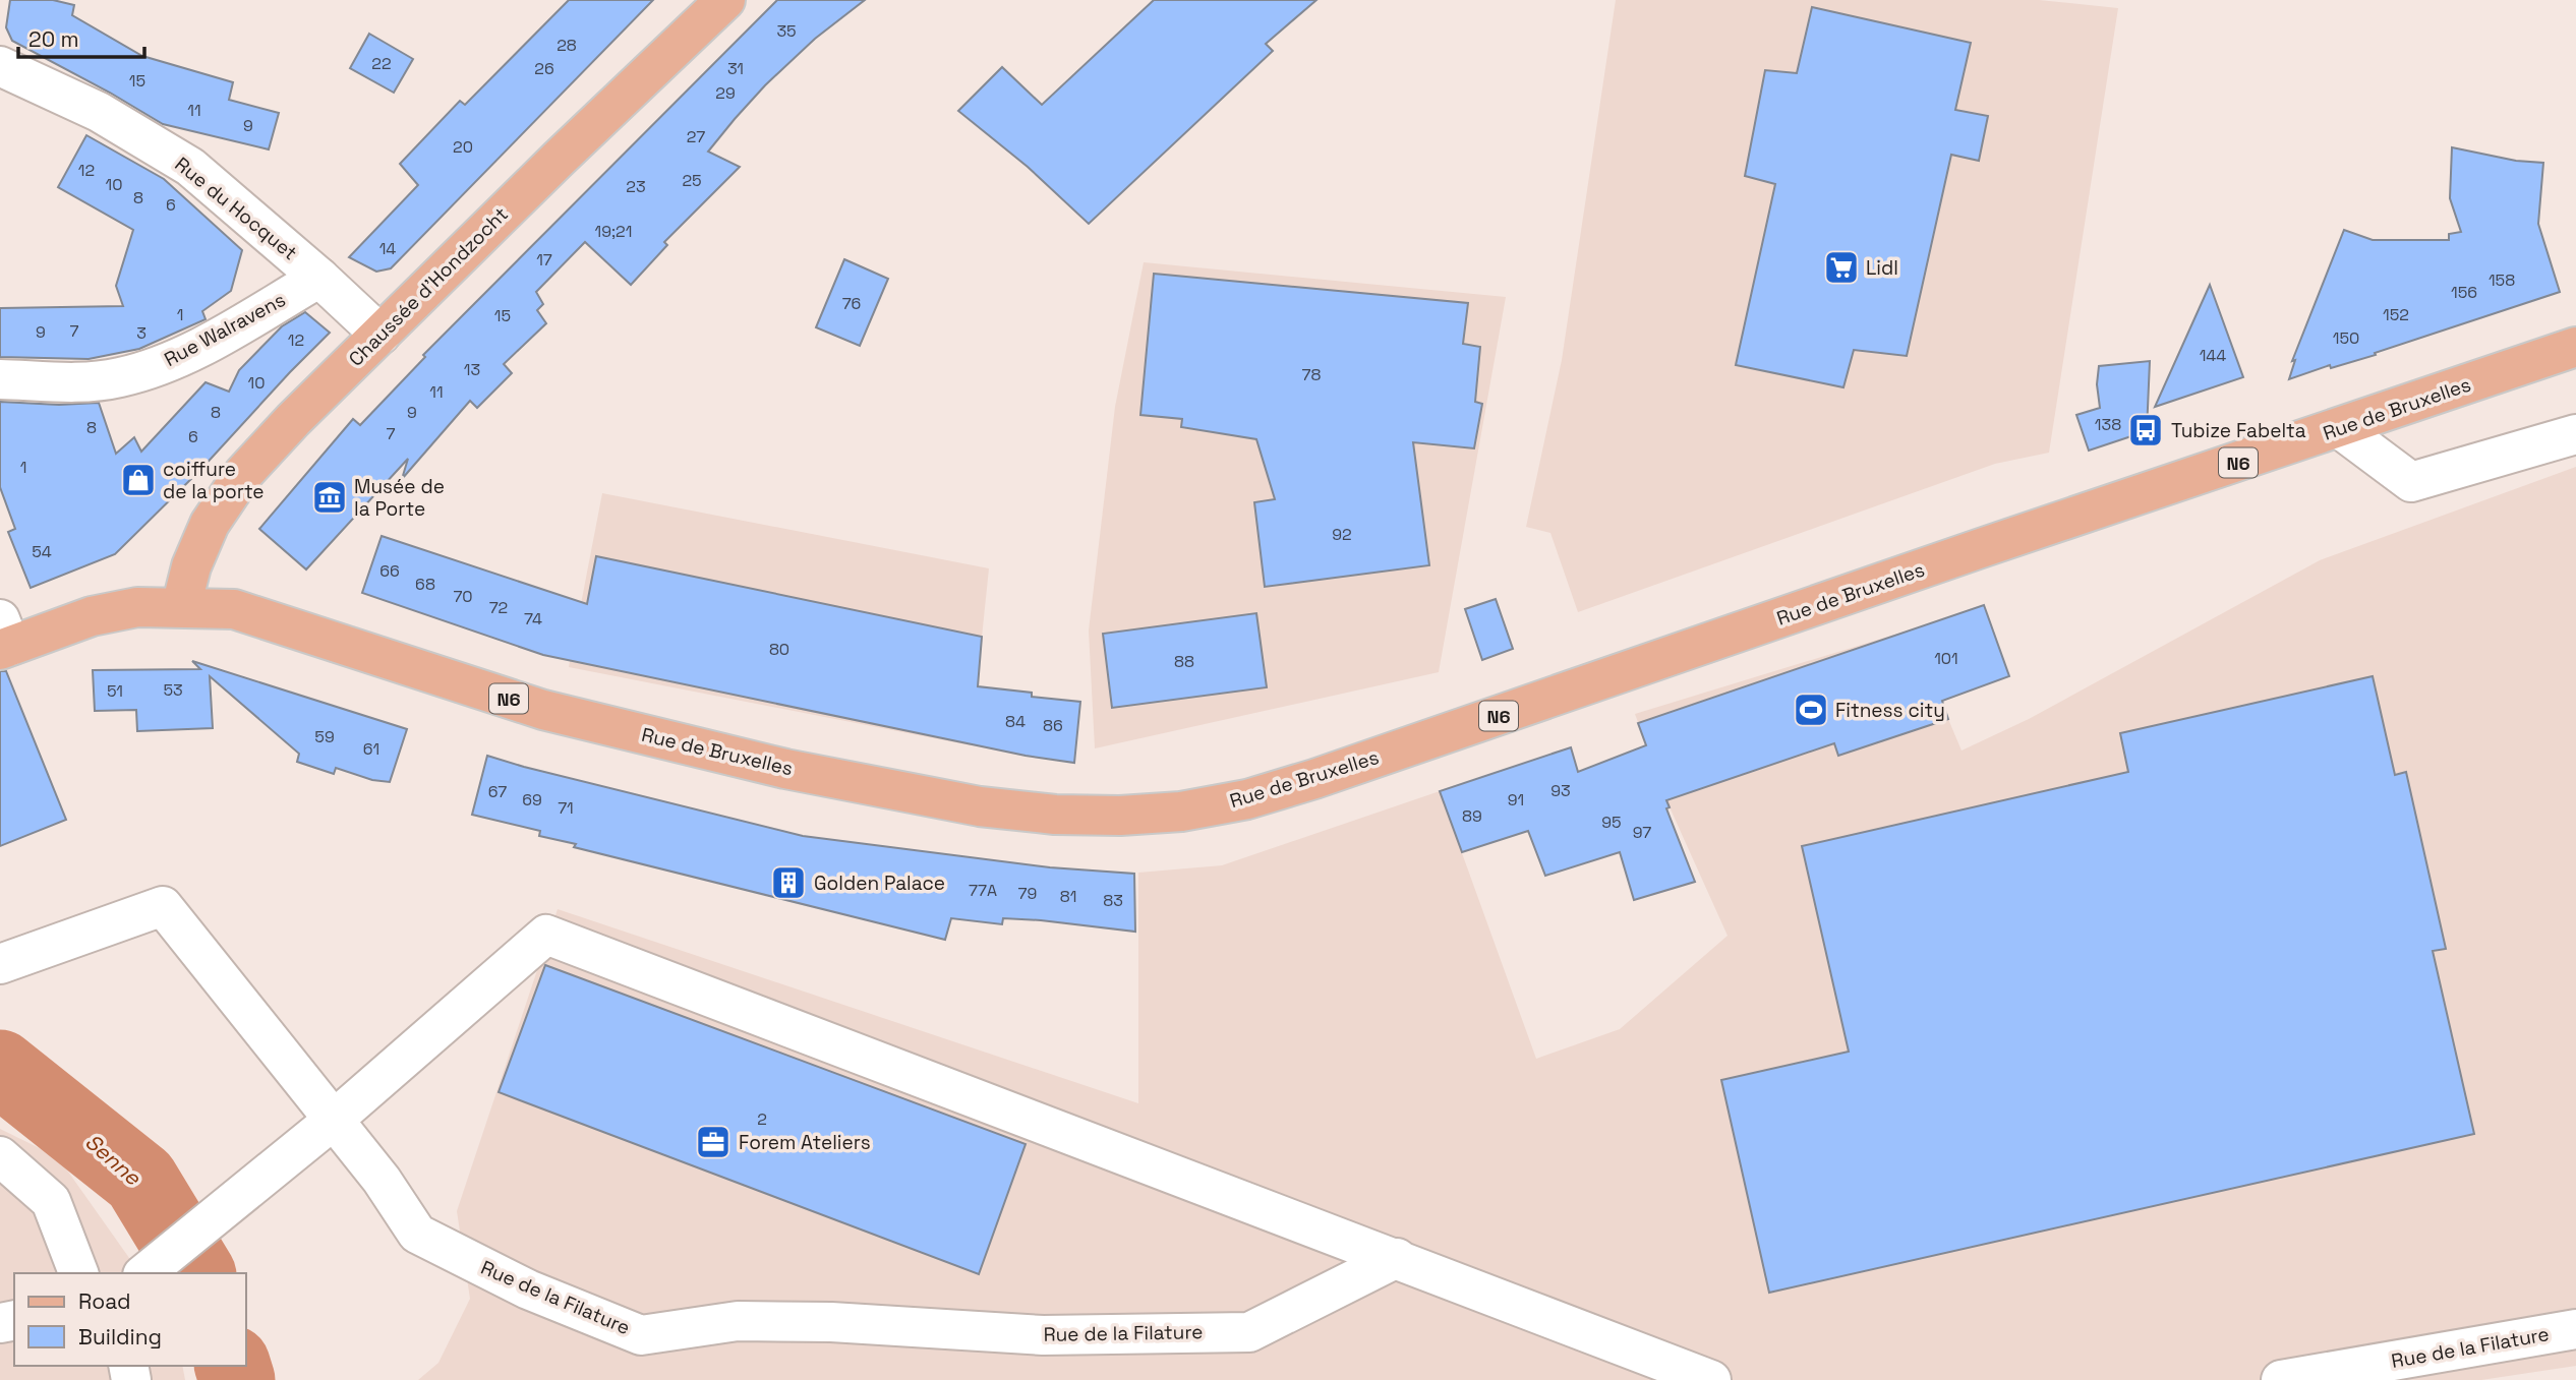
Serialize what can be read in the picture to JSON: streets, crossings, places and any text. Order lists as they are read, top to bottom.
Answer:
{
  "streets": {
    "main road": ["Chaussée d'Hondzocht", "Rue de Bruxelles", "N6"],
    "street": ["Rue du Hocquet", "Rue Walravens", "Rue de la Filature"]
  },
  "crossings": [
    ["Rue du Hocquet", "Chaussée d'Hondzocht"],
    ["Rue du Hocquet", "Rue Walravens"],
    ["Chaussée d'Hondzocht", "Rue de Bruxelles"]
  ],
  "water": ["Senne"],
  "places": {
    "supermarket": ["Lidl"],
    "bus stop": ["Tubize Fabelta"],
    "shop": ["coiffure de la porte"],
    "museum": ["Musée de la Porte"],
    "sports": ["Fitness city"],
    "building": ["Golden Palace"],
    "office": ["Forem Ateliers"]
  },
  "house_numbers": [
    "35",
    "28",
    "22",
    "26",
    "31",
    "15",
    "29",
    "11",
    "9",
    "27",
    "20",
    "12",
    "25",
    "10",
    "23",
    "8",
    "6",
    "19;21",
    "14",
    "17",
    "158",
    "156",
    "76",
    "1",
    "152",
    "15",
    "7",
    "9",
    "3",
    "150",
    "12",
    "144",
    "13",
    "78",
    "10",
    "11",
    "8",
    "9",
    "138",
    "8",
    "7",
    "6",
    "1",
    "92",
    "54",
    "66",
    "68",
    "70",
    "72",
    "74",
    "80",
    "101",
    "88",
    "53",
    "51",
    "84",
    "86",
    "59",
    "61",
    "93",
    "67",
    "69",
    "91",
    "71",
    "89",
    "95",
    "97",
    "77A",
    "79",
    "81",
    "83",
    "2"
  ],
  "legend": ["Road", "Building"],
  "scale_bar": "20 m"
}
